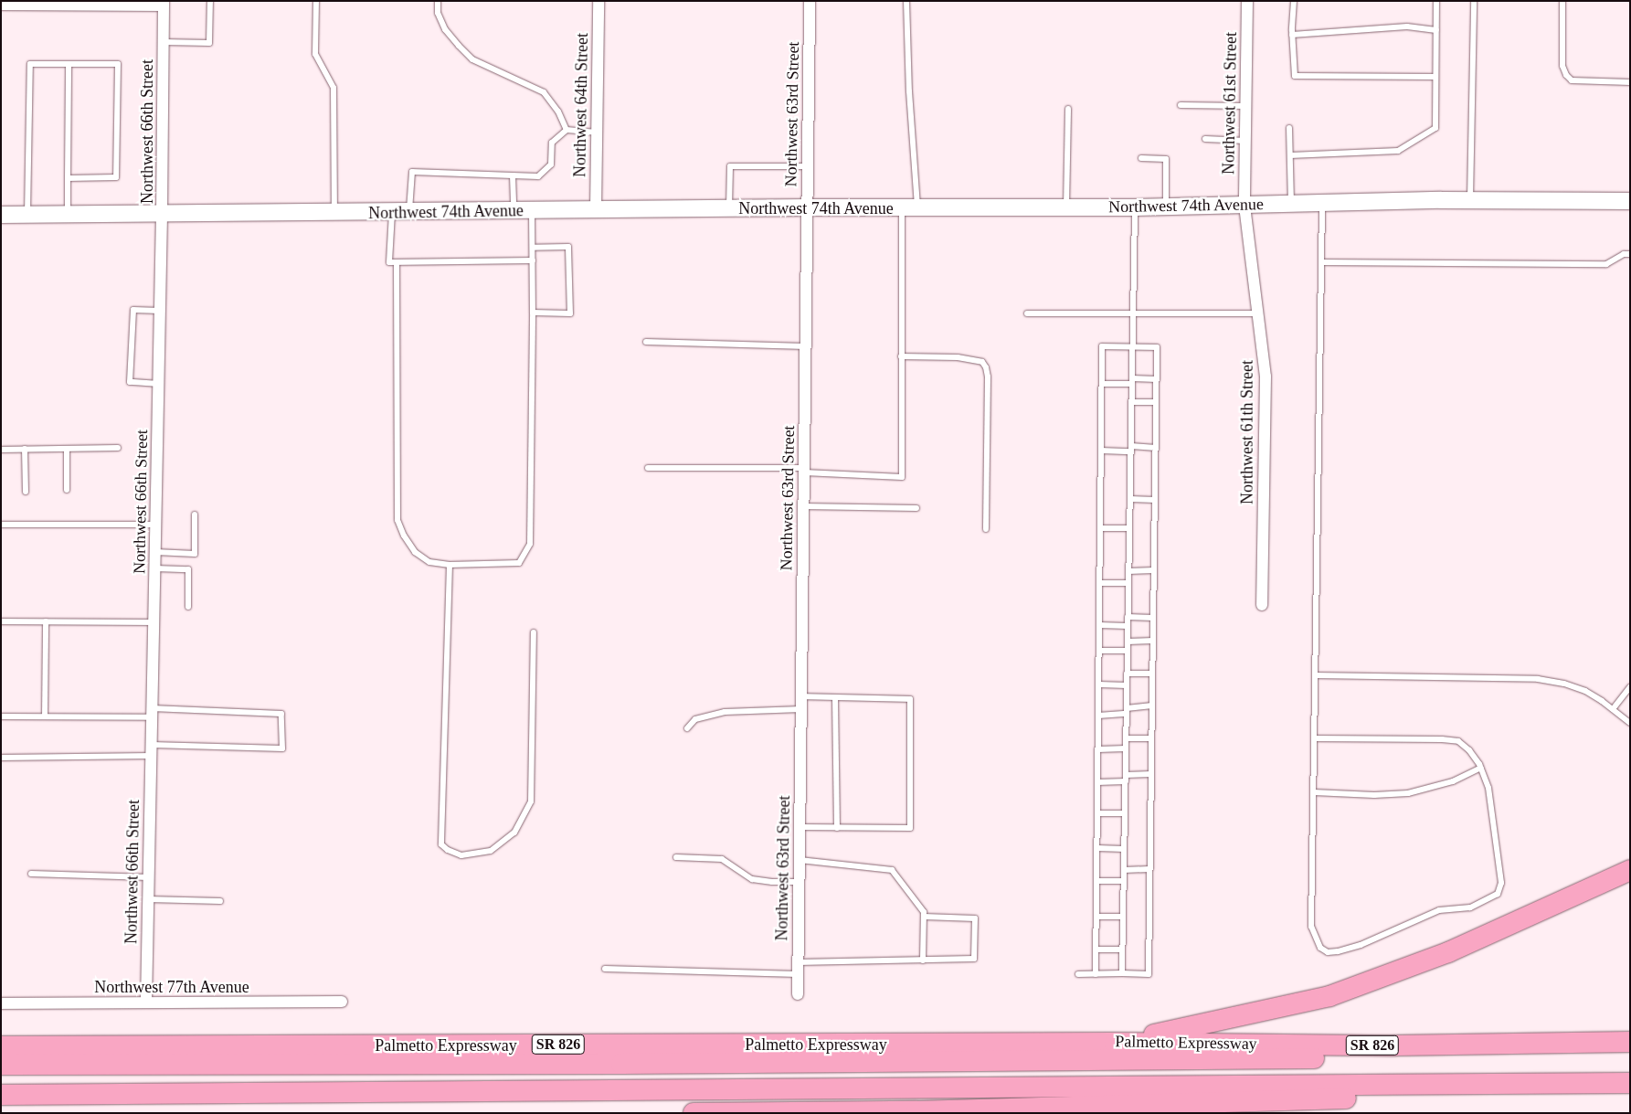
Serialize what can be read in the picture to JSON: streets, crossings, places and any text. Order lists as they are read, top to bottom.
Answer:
{
  "streets": {
    "highway": ["Palmetto Expressway", "SR 826"],
    "street": [
      "Northwest 61st Street",
      "Northwest 64th Street",
      "Northwest 63rd Street",
      "Northwest 66th Street",
      "Northwest 74th Avenue",
      "Northwest 61th Street",
      "Northwest 77th Avenue"
    ]
  },
  "crossings": [
    ["Northwest 61st Street", "Northwest 74th Avenue"],
    ["Northwest 61st Street", "Northwest 61th Street"],
    ["Northwest 64th Street", "Northwest 74th Avenue"],
    ["Northwest 63rd Street", "Northwest 74th Avenue"],
    ["Northwest 66th Street", "Northwest 74th Avenue"],
    ["Northwest 66th Street", "Northwest 77th Avenue"],
    ["Northwest 74th Avenue", "Northwest 61th Street"]
  ]
}
